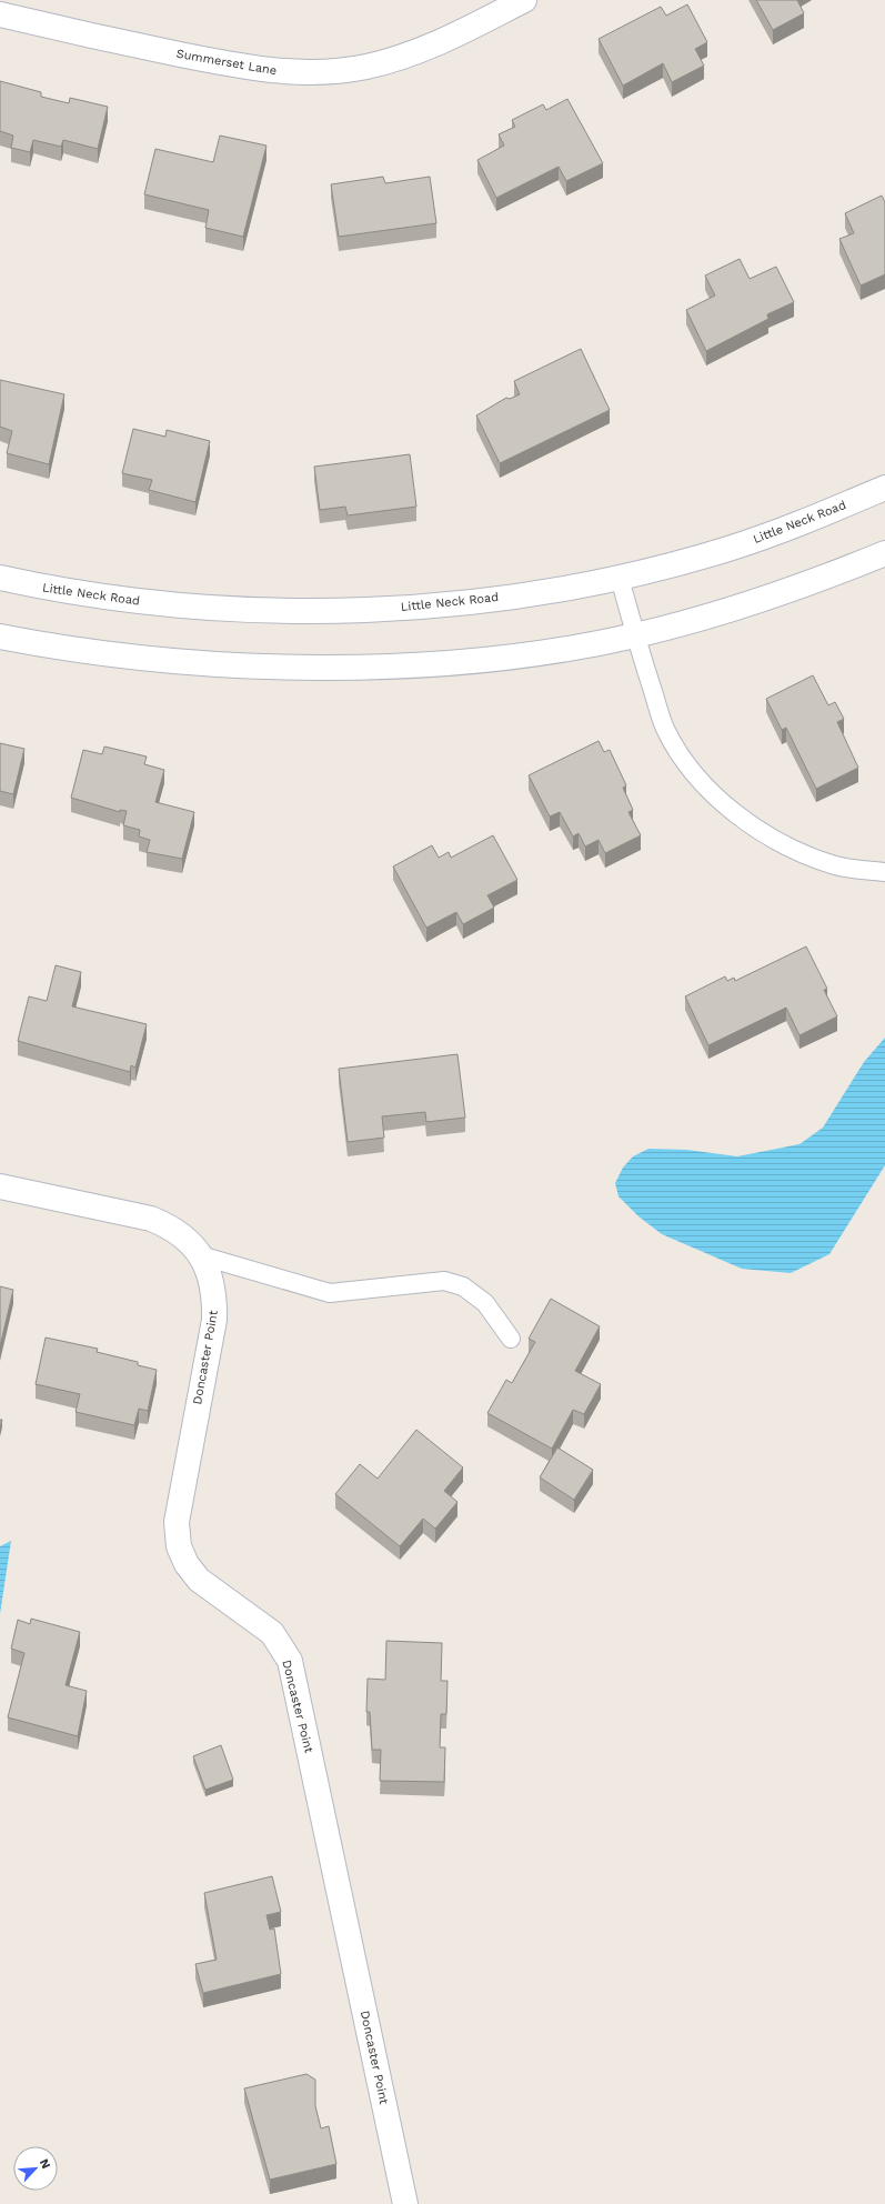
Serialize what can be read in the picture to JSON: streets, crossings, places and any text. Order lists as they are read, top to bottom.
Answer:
{
  "streets": {
    "street": ["Summerset Lane", "Little Neck Road", "Doncaster Point"]
  },
  "north": "top right"
}
